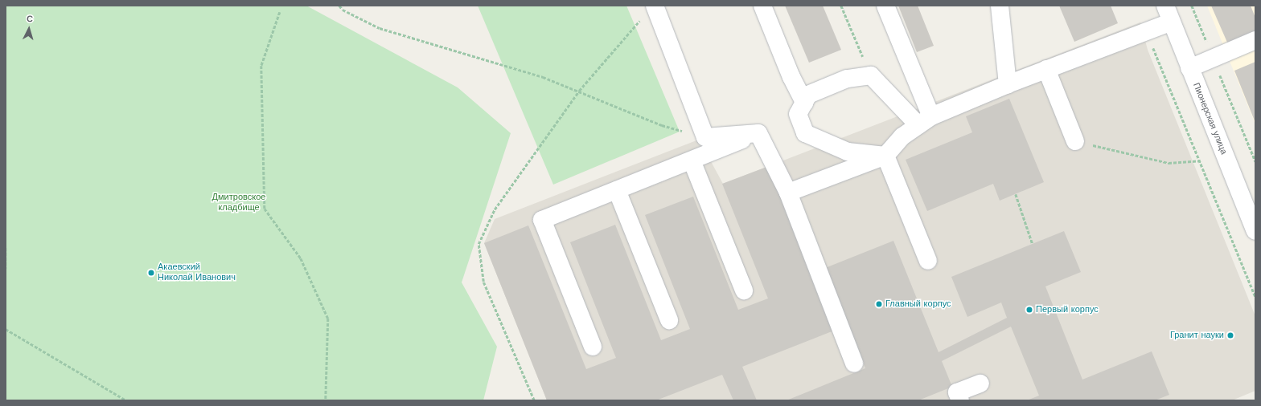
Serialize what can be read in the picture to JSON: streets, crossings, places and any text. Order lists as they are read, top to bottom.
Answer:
{
  "streets": {
    "street": ["Пионерская улица"]
  },
  "parks": ["Дмитровское кладбище"],
  "places": [
    "Акаевский Николай Иванович",
    "Главный корпус",
    "Первый корпус",
    "Гранит науки"
  ],
  "north": "top"
}
